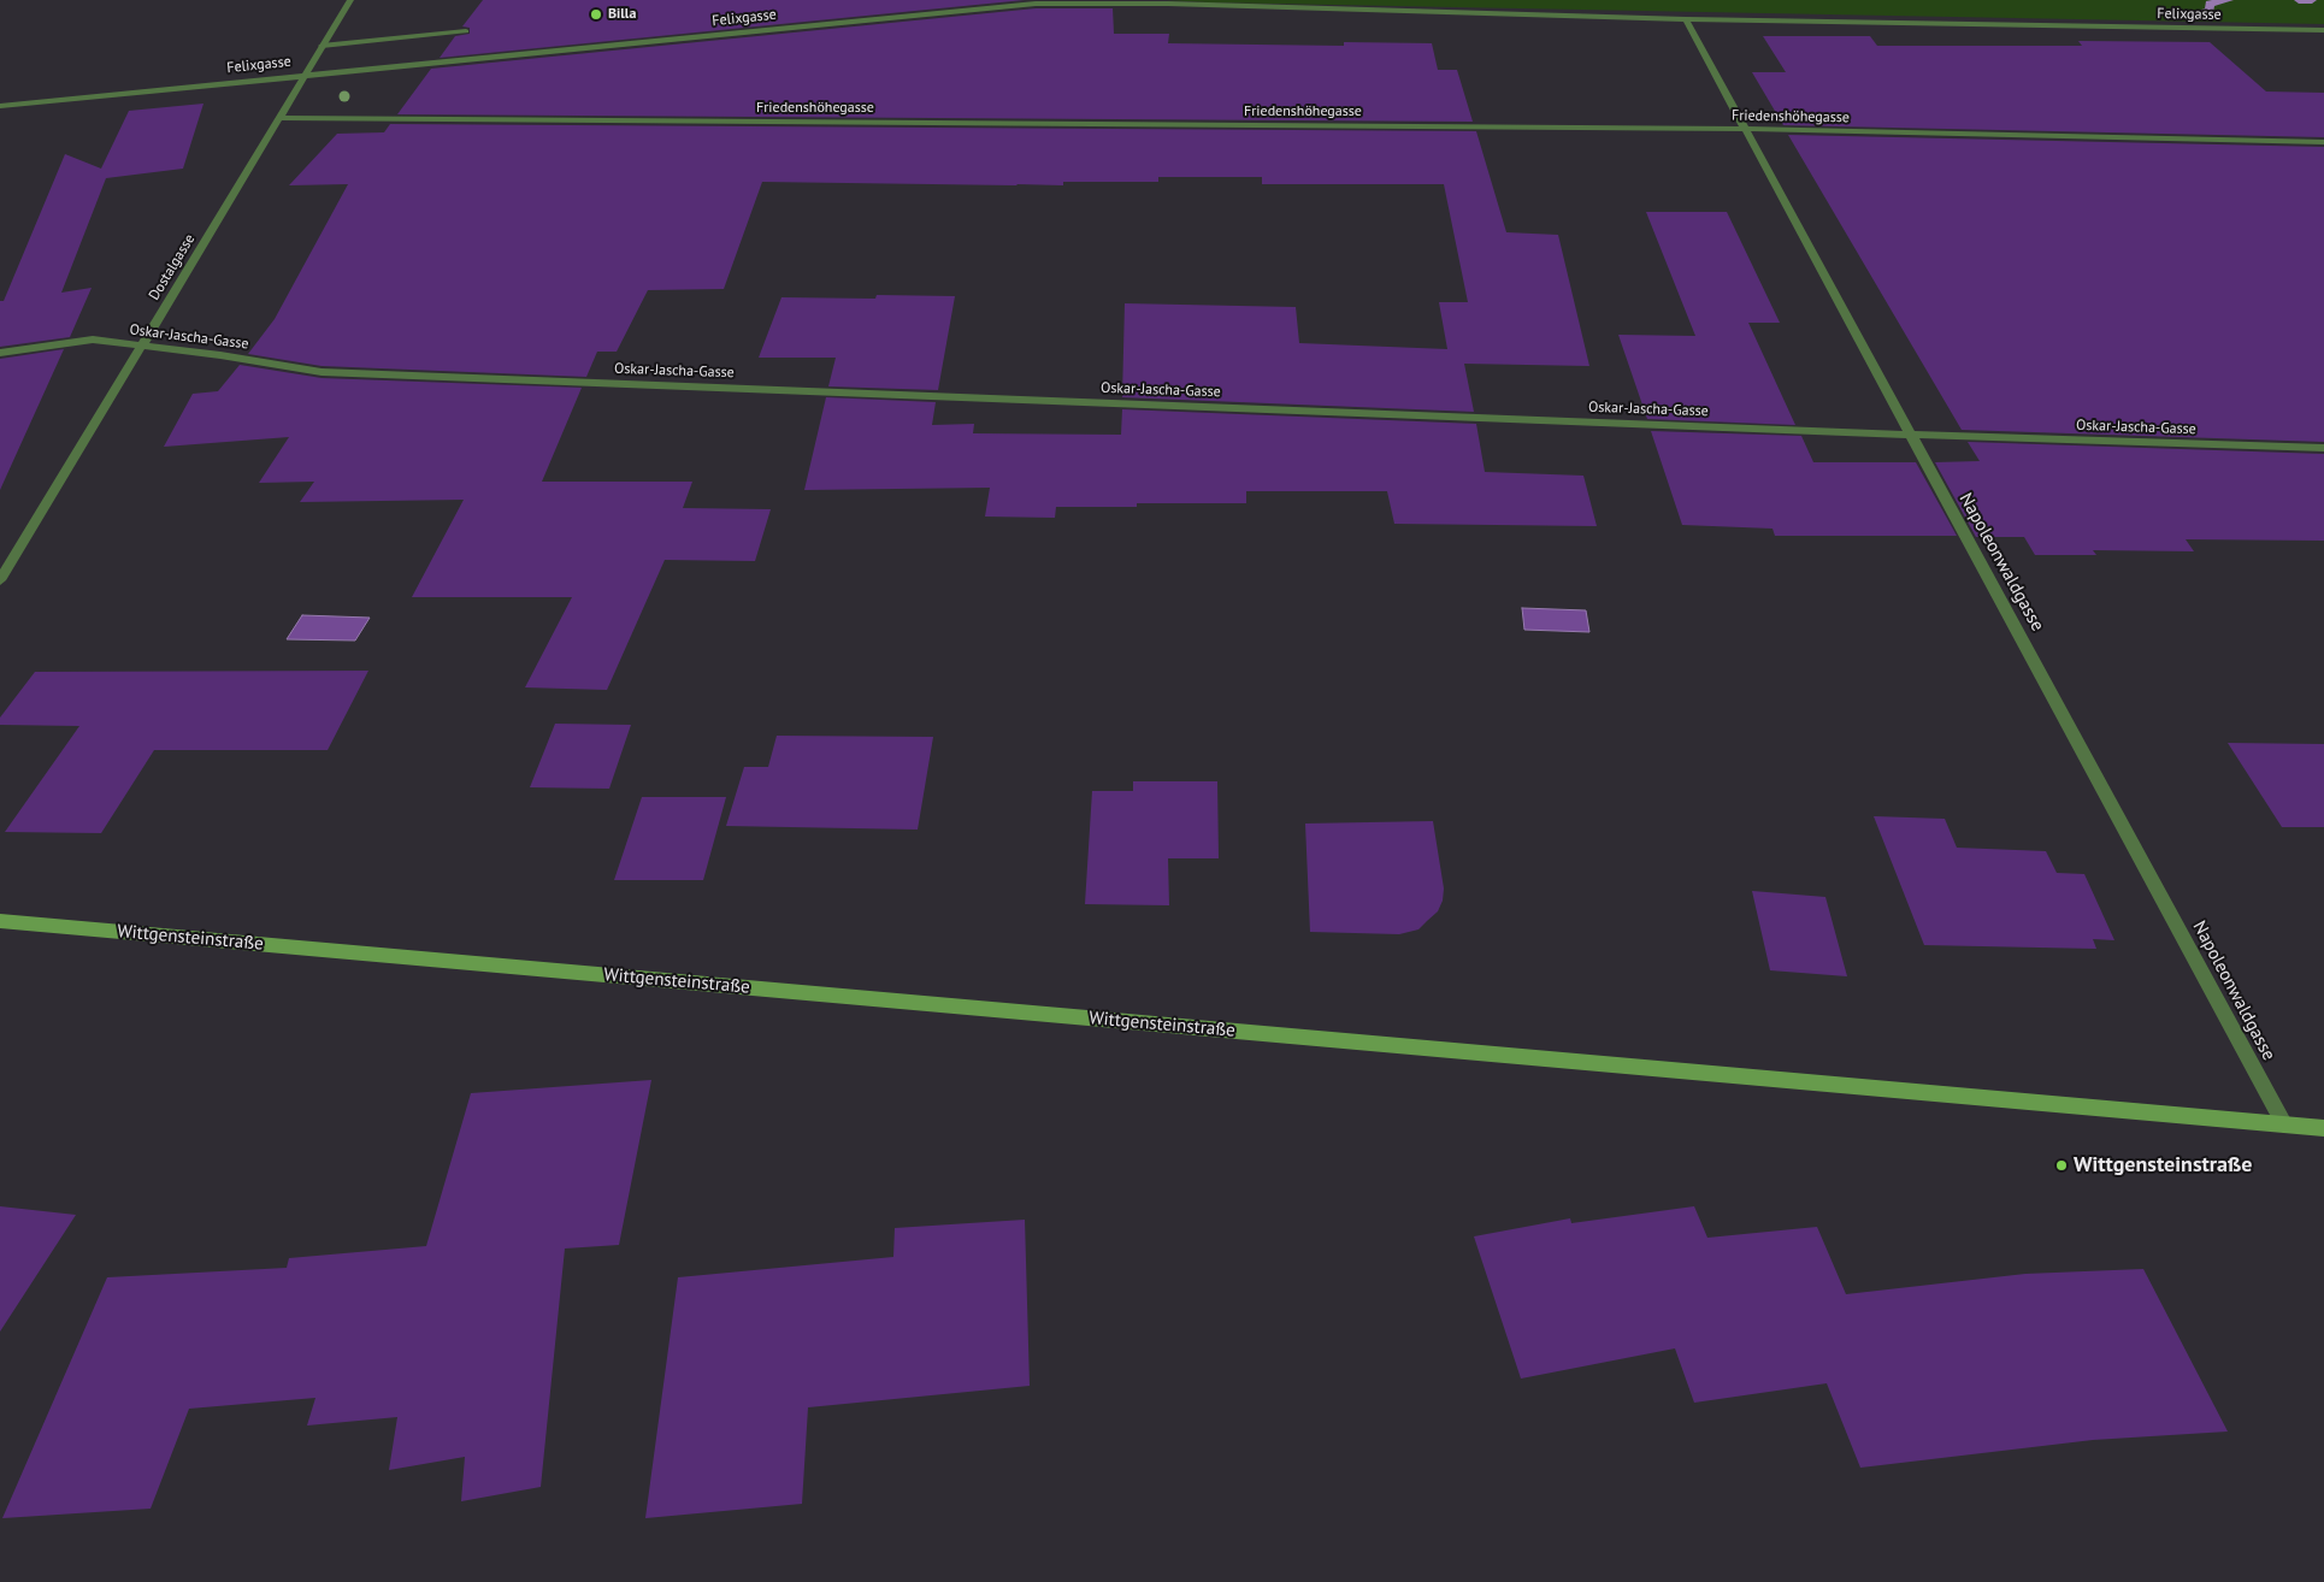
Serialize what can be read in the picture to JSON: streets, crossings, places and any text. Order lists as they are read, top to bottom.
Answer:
{
  "streets": {
    "street": [
      "Felixgasse",
      "Friedenshöhegasse",
      "Dostalgasse",
      "Oskar-Jascha-Gasse",
      "Napoleonwaldgasse",
      "Wittgensteinstraße"
    ]
  },
  "crossings": [
    ["Felixgasse", "Dostalgasse"],
    ["Felixgasse", "Napoleonwaldgasse"],
    ["Friedenshöhegasse", "Dostalgasse"],
    ["Friedenshöhegasse", "Napoleonwaldgasse"],
    ["Dostalgasse", "Oskar-Jascha-Gasse"],
    ["Oskar-Jascha-Gasse", "Napoleonwaldgasse"],
    ["Napoleonwaldgasse", "Wittgensteinstraße"]
  ],
  "places": ["Billa", "Wittgensteinstraße"]
}
